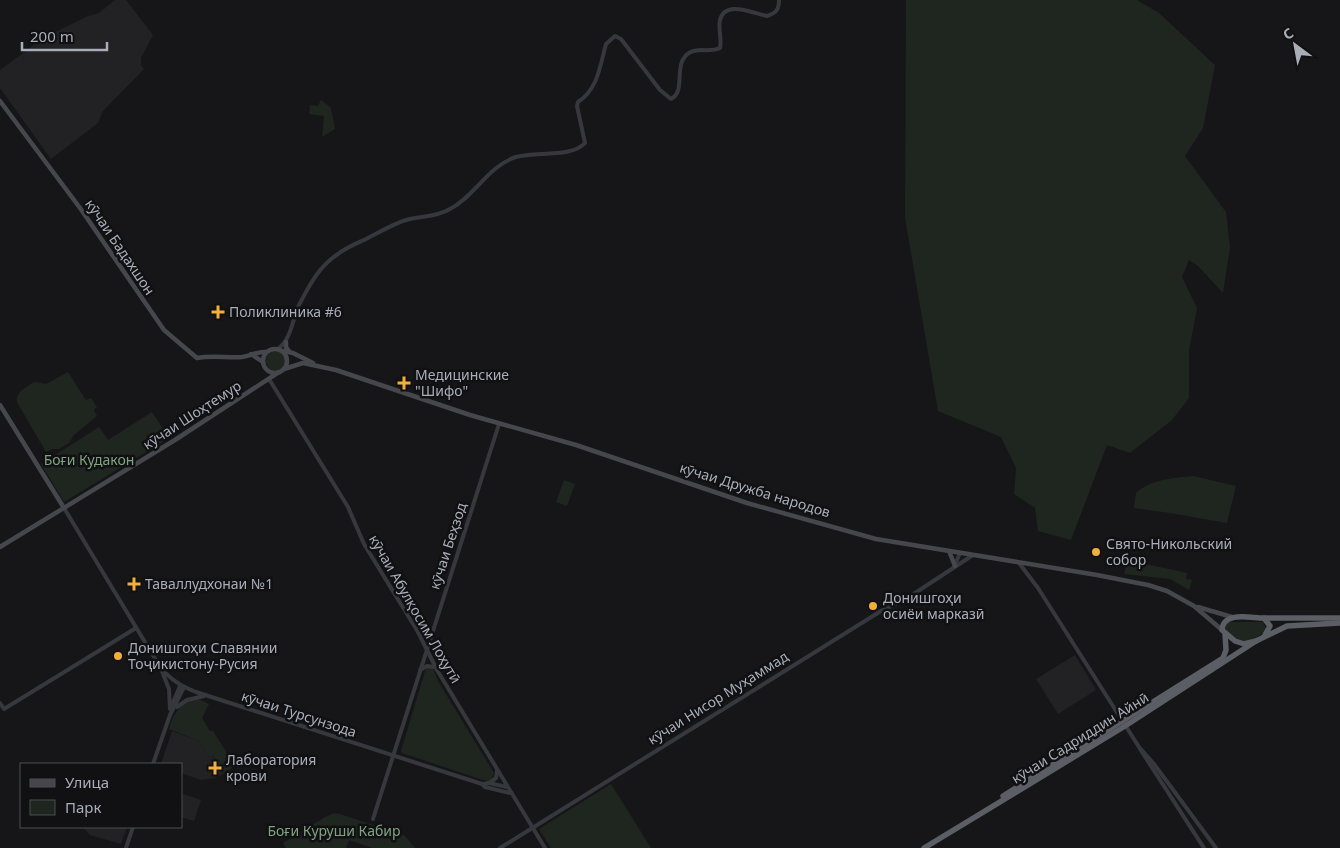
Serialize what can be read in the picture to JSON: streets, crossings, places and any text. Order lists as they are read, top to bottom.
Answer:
{
  "streets": {
    "highway": ["кӯчаи Садриддин Айнӣ"],
    "main road": ["кӯчаи Бадахшон", "кӯчаи Шоҳтемур", "кӯчаи Дружба народов"],
    "street": [
      "кӯчаи Беҳзод",
      "кӯчаи Абулқосим Лоҳутӣ",
      "кӯчаи Нисор Муҳаммад",
      "кӯчаи Турсунзода"
    ]
  },
  "crossings": [
    ["кӯчаи Бадахшон", "кӯчаи Шоҳтемур"],
    ["кӯчаи Шоҳтемур", "кӯчаи Абулқосим Лоҳутӣ"],
    ["кӯчаи Шоҳтемур", "кӯчаи Турсунзода"],
    ["кӯчаи Дружба народов", "кӯчаи Беҳзод"],
    ["кӯчаи Дружба народов", "кӯчаи Нисор Муҳаммад"],
    ["кӯчаи Беҳзод", "кӯчаи Абулқосим Лоҳутӣ"],
    ["кӯчаи Беҳзод", "кӯчаи Турсунзода"],
    ["кӯчаи Абулқосим Лоҳутӣ", "кӯчаи Нисор Муҳаммад"],
    ["кӯчаи Абулқосим Лоҳутӣ", "кӯчаи Турсунзода"]
  ],
  "parks": ["Боғи Кудакон", "Боғи Куруши Кабир"],
  "places": {
    "health": [
      "Поликлиника #6",
      "Медицинские \"Шифо\"",
      "Таваллудхонаи №1",
      "Лаборатория крови"
    ],
    "other": ["Свято-Никольский собор", "Донишгоҳи осиёи марказӣ", "Донишгоҳи Славянии Тоҷикистону-Русия"]
  },
  "legend": ["Улица", "Парк"],
  "scale_bar": "200 m",
  "north": "top left"
}
